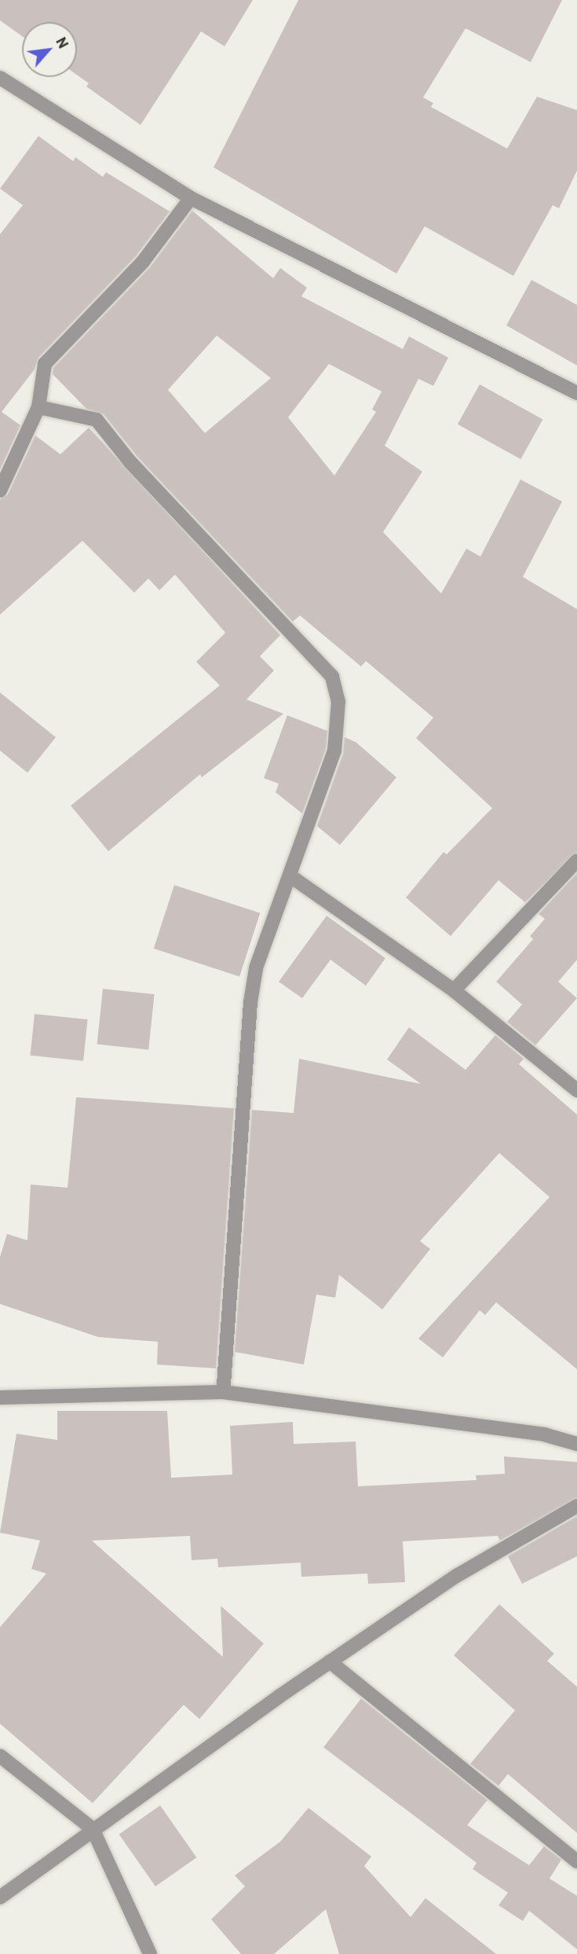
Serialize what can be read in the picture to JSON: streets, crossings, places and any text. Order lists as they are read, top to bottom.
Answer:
{
  "north": "top right"
}
